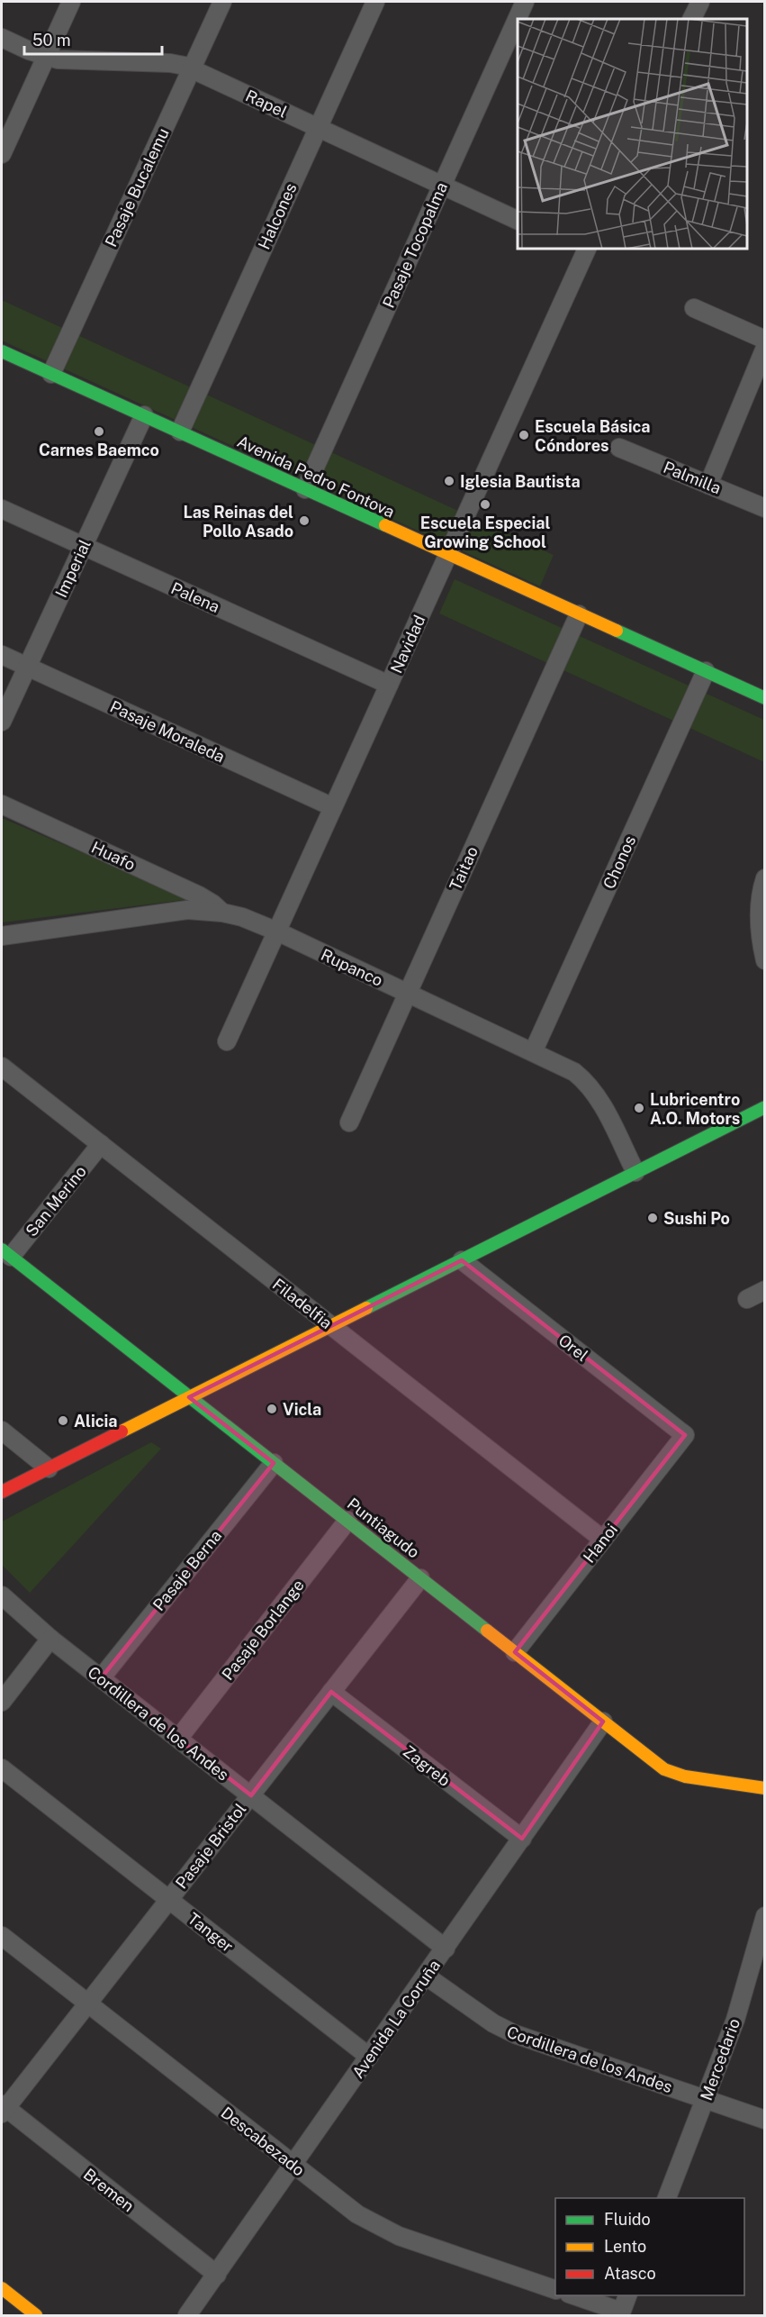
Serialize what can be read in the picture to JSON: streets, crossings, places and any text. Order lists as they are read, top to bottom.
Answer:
{
  "streets": {
    "main road": ["Avenida Pedro Fontova", "Puntiagudo"],
    "street": [
      "Rapel",
      "Pasaje Bucalemu",
      "Halcones",
      "Pasaje Tocopalma",
      "Palmilla",
      "Imperial",
      "Palena",
      "Navidad",
      "Pasaje Moraleda",
      "Huafo",
      "Chonos",
      "Taitao",
      "Rupanco",
      "San Merino",
      "Filadelfia",
      "Orel",
      "Hanoi",
      "Pasaje Berna",
      "Pasaje Borlange",
      "Cordillera de los Andes",
      "Zagreb",
      "Pasaje Bristol",
      "Tanger",
      "Avenida La Coruña",
      "Mercedario",
      "Descabezado",
      "Bremen"
    ]
  },
  "crossings": [
    ["Rapel", "Pasaje Bucalemu"],
    ["Rapel", "Halcones"],
    ["Rapel", "Pasaje Tocopalma"],
    ["Pasaje Bucalemu", "Avenida Pedro Fontova"],
    ["Halcones", "Avenida Pedro Fontova"],
    ["Pasaje Tocopalma", "Avenida Pedro Fontova"],
    ["Avenida Pedro Fontova", "Imperial"],
    ["Avenida Pedro Fontova", "Navidad"],
    ["Avenida Pedro Fontova", "Chonos"],
    ["Avenida Pedro Fontova", "Taitao"],
    ["Imperial", "Palena"],
    ["Imperial", "Pasaje Moraleda"],
    ["Palena", "Navidad"],
    ["Navidad", "Pasaje Moraleda"],
    ["Navidad", "Rupanco"],
    ["Huafo", "Rupanco"],
    ["Chonos", "Rupanco"],
    ["Taitao", "Rupanco"],
    ["San Merino", "Filadelfia"],
    ["San Merino", "Puntiagudo"],
    ["Filadelfia", "Hanoi"],
    ["Orel", "Hanoi"],
    ["Puntiagudo", "Hanoi"],
    ["Puntiagudo", "Pasaje Berna"],
    ["Puntiagudo", "Pasaje Borlange"],
    ["Puntiagudo", "Pasaje Bristol"],
    ["Puntiagudo", "Avenida La Coruña"],
    ["Pasaje Berna", "Cordillera de los Andes"],
    ["Pasaje Borlange", "Cordillera de los Andes"],
    ["Cordillera de los Andes", "Pasaje Bristol"],
    ["Cordillera de los Andes", "Avenida La Coruña"],
    ["Cordillera de los Andes", "Mercedario"],
    ["Zagreb", "Pasaje Bristol"],
    ["Zagreb", "Avenida La Coruña"],
    ["Pasaje Bristol", "Tanger"],
    ["Pasaje Bristol", "Descabezado"],
    ["Pasaje Bristol", "Bremen"],
    ["Tanger", "Avenida La Coruña"],
    ["Avenida La Coruña", "Descabezado"],
    ["Avenida La Coruña", "Bremen"]
  ],
  "places": [
    "Carnes Baemco",
    "Escuela Básica Cóndores",
    "Iglesia Bautista",
    "Escuela Especial Growing School",
    "Las Reinas del Pollo Asado",
    "Lubricentro A.O. Motors",
    "Sushi Po",
    "Vicla",
    "Alicia"
  ],
  "legend": ["Fluido", "Lento", "Atasco"],
  "scale_bar": "50 m"
}
